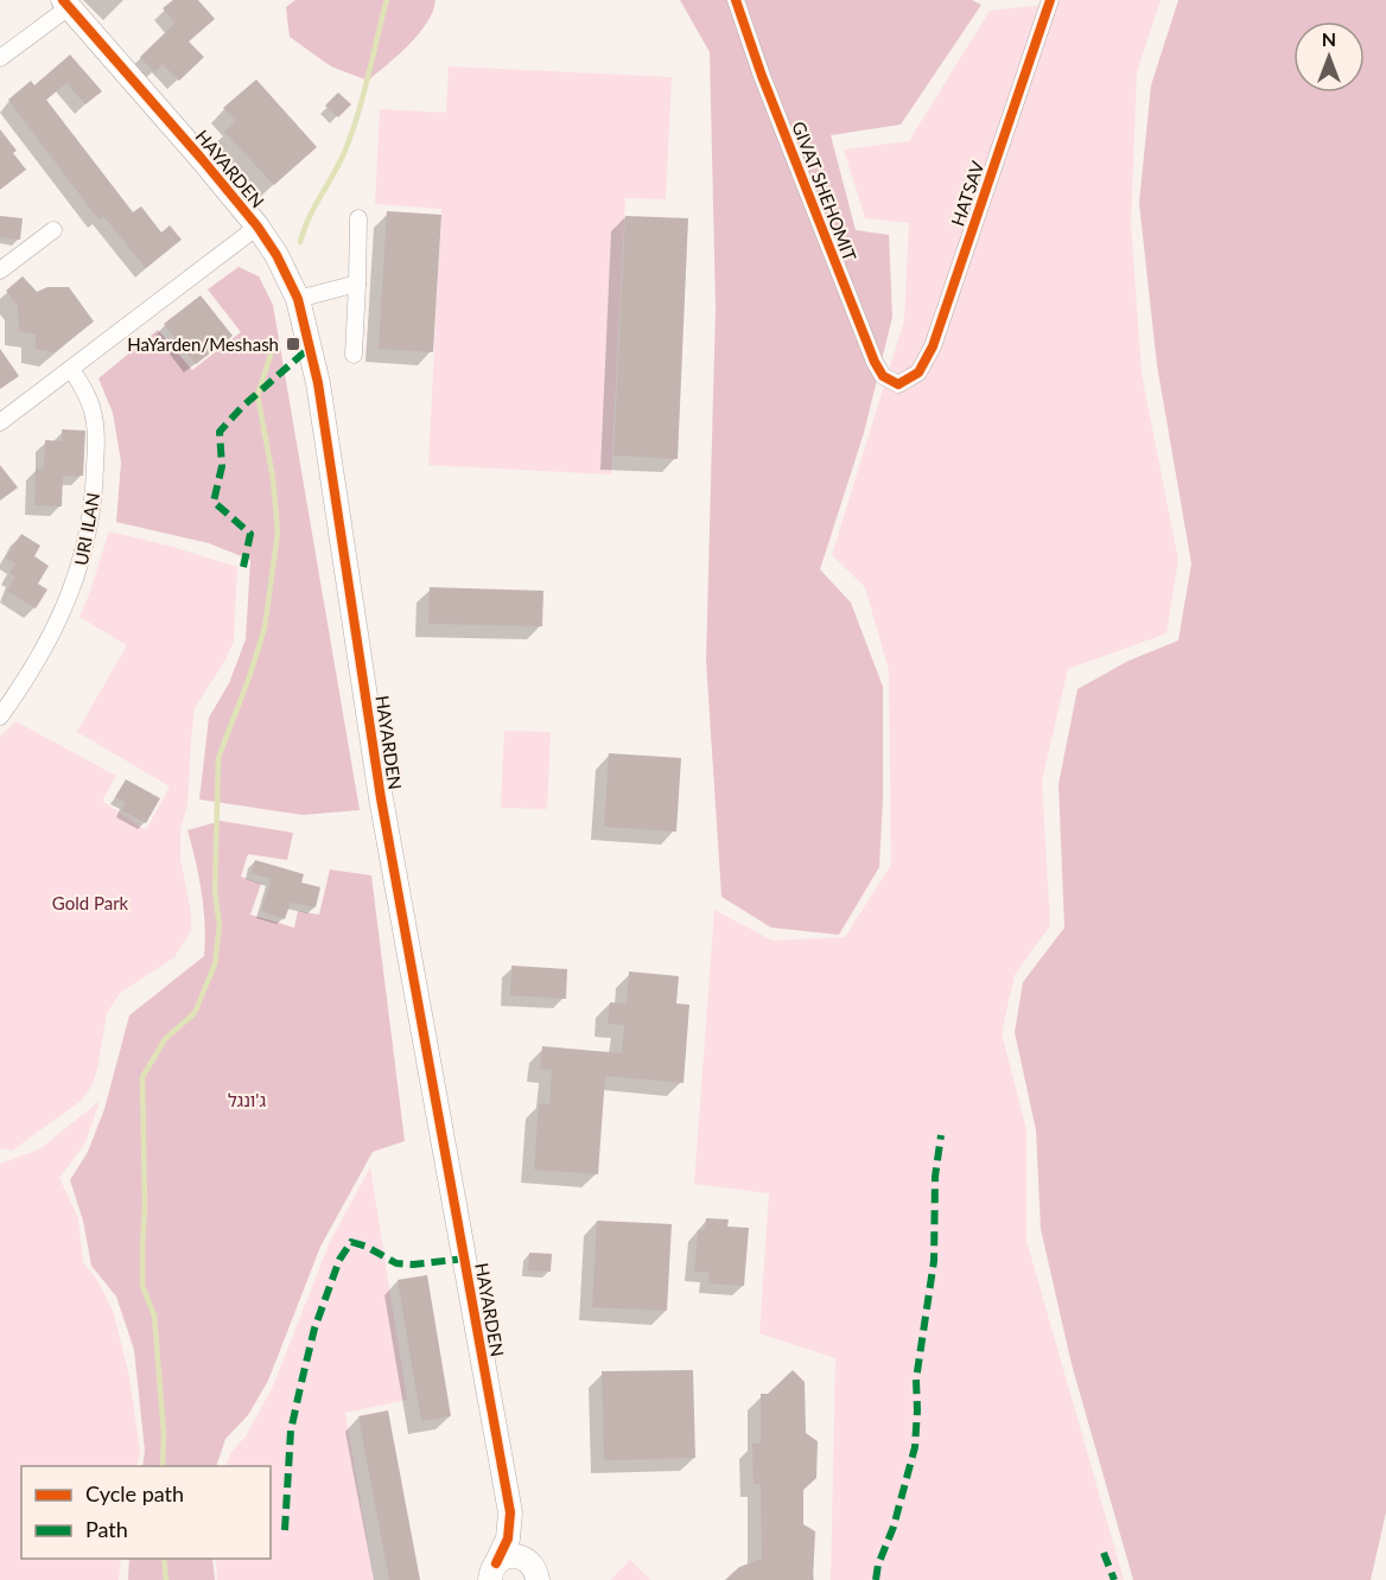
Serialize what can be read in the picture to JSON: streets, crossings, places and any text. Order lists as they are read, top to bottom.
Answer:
{
  "streets": {
    "street": [
      "HAYARDEN",
      "GIVAT SHEHOMIT",
      "HATSAV",
      "URI ILAN"
    ]
  },
  "crossings": [
    ["GIVAT SHEHOMIT", "HATSAV"]
  ],
  "parks": ["Gold Park", "ג'ונגל"],
  "places": {
    "transit": ["HaYarden/Meshash"]
  },
  "legend": ["Cycle path", "Path"],
  "north": "top"
}
